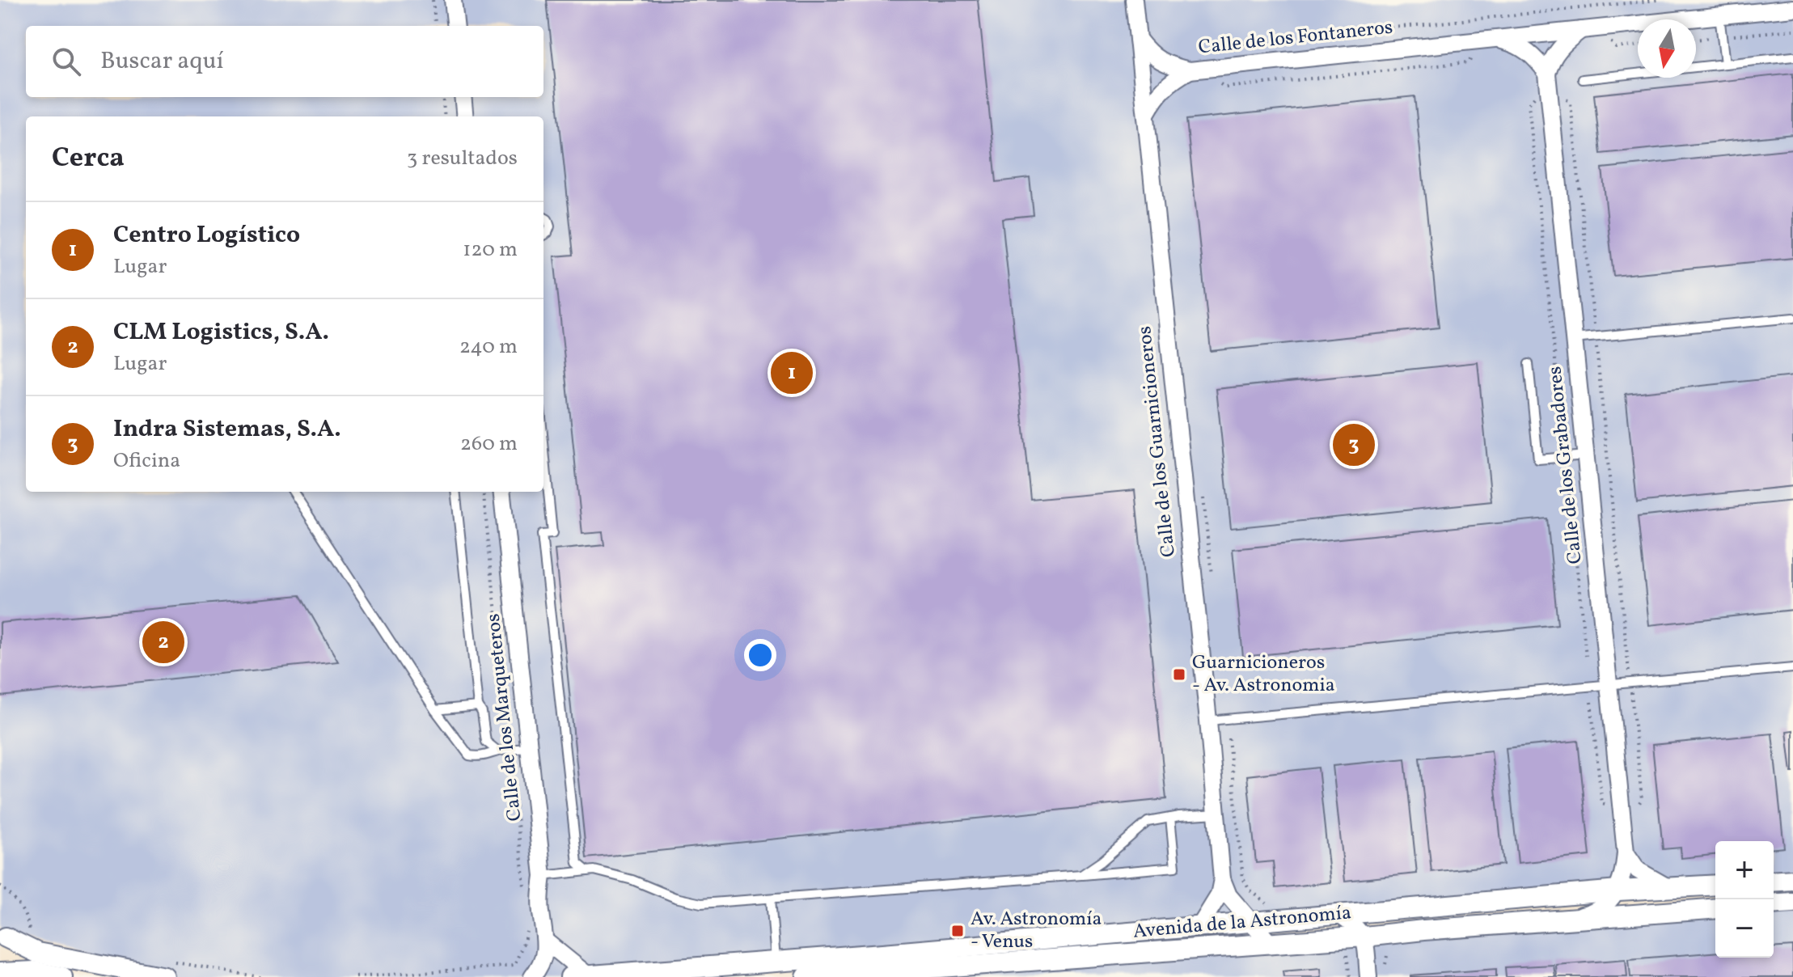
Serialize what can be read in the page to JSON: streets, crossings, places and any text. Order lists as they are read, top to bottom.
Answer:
{
  "streets": {
    "street": [
      "Calle de los Fontaneros",
      "Calle de los Guarnicioneros",
      "Calle de los Grabadores",
      "Calle de los Marqueteros",
      "Avenida de la Astronomía"
    ]
  },
  "crossings": [
    ["Calle de los Fontaneros", "Calle de los Guarnicioneros"],
    ["Calle de los Guarnicioneros", "Avenida de la Astronomía"],
    ["Calle de los Grabadores", "Avenida de la Astronomía"]
  ],
  "places": {
    "transit": ["Guarnicioneros - Av. Astronomia", "Av. Astronomía - Venus"]
  },
  "north": "bottom",
  "page": {
    "search": "Buscar aquí",
    "heading": ["Cerca", "3 resultados"],
    "list": [
      {
        "mark": "1",
        "name": "Centro Logístico",
        "note": "Lugar",
        "value": "120 m"
      },
      {
        "mark": "2",
        "name": "CLM Logistics, S.A.",
        "note": "Lugar",
        "value": "240 m"
      },
      {
        "mark": "3",
        "name": "Indra Sistemas, S.A.",
        "note": "Oficina",
        "value": "260 m"
      }
    ],
    "pins": ["1", "3", "2"],
    "map_buttons": ["+", "−"]
  }
}
